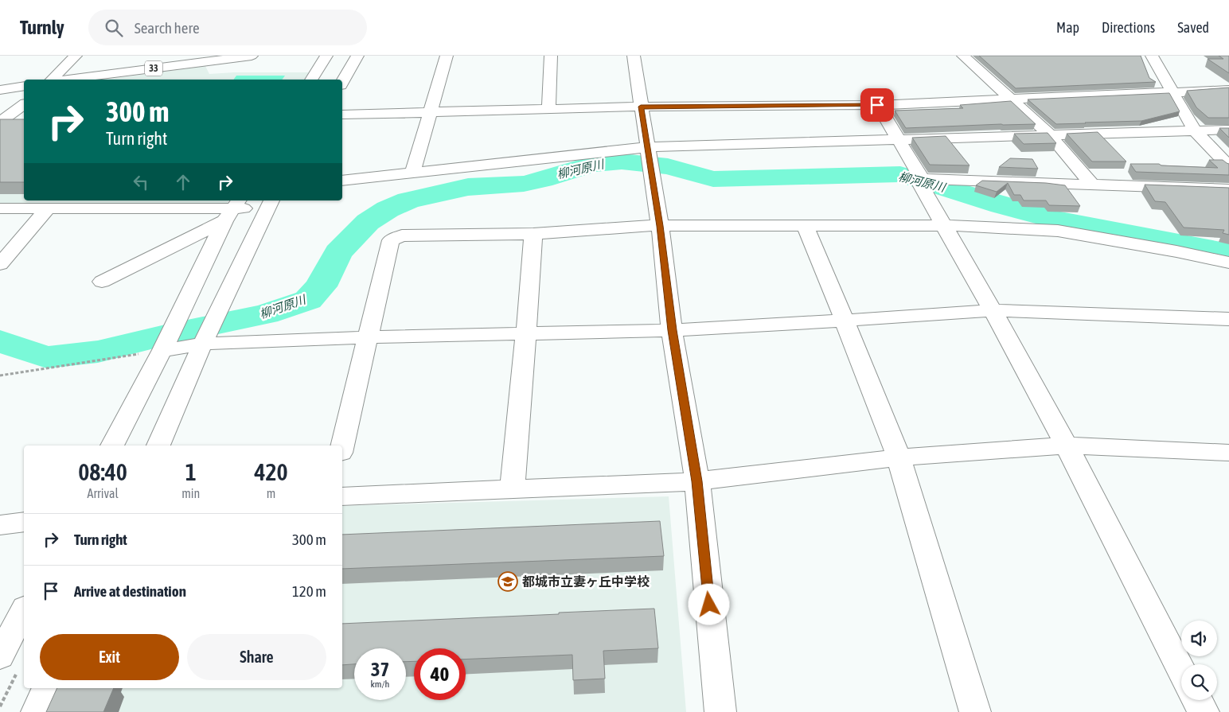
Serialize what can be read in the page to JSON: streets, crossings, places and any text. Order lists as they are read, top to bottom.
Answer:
{
  "streets": {
    "street": ["33"]
  },
  "water": ["柳河原川"],
  "places": {
    "school or university": ["都城市立妻ヶ丘中学校"]
  },
  "page": {
    "header": "Turnly",
    "search": "Search here",
    "nav": ["Map", "Directions", "Saved"],
    "turn": ["300 m", "Turn right"],
    "eta": [
      "08:40",
      "Arrival",
      "1",
      "min",
      "420",
      "m"
    ],
    "list": [
      {
        "name": "Turn right",
        "value": "300 m"
      },
      {
        "name": "Arrive at destination",
        "value": "120 m"
      }
    ],
    "buttons": ["Exit", "Share"],
    "speed": "37 km/h",
    "limit": "40"
  }
}
